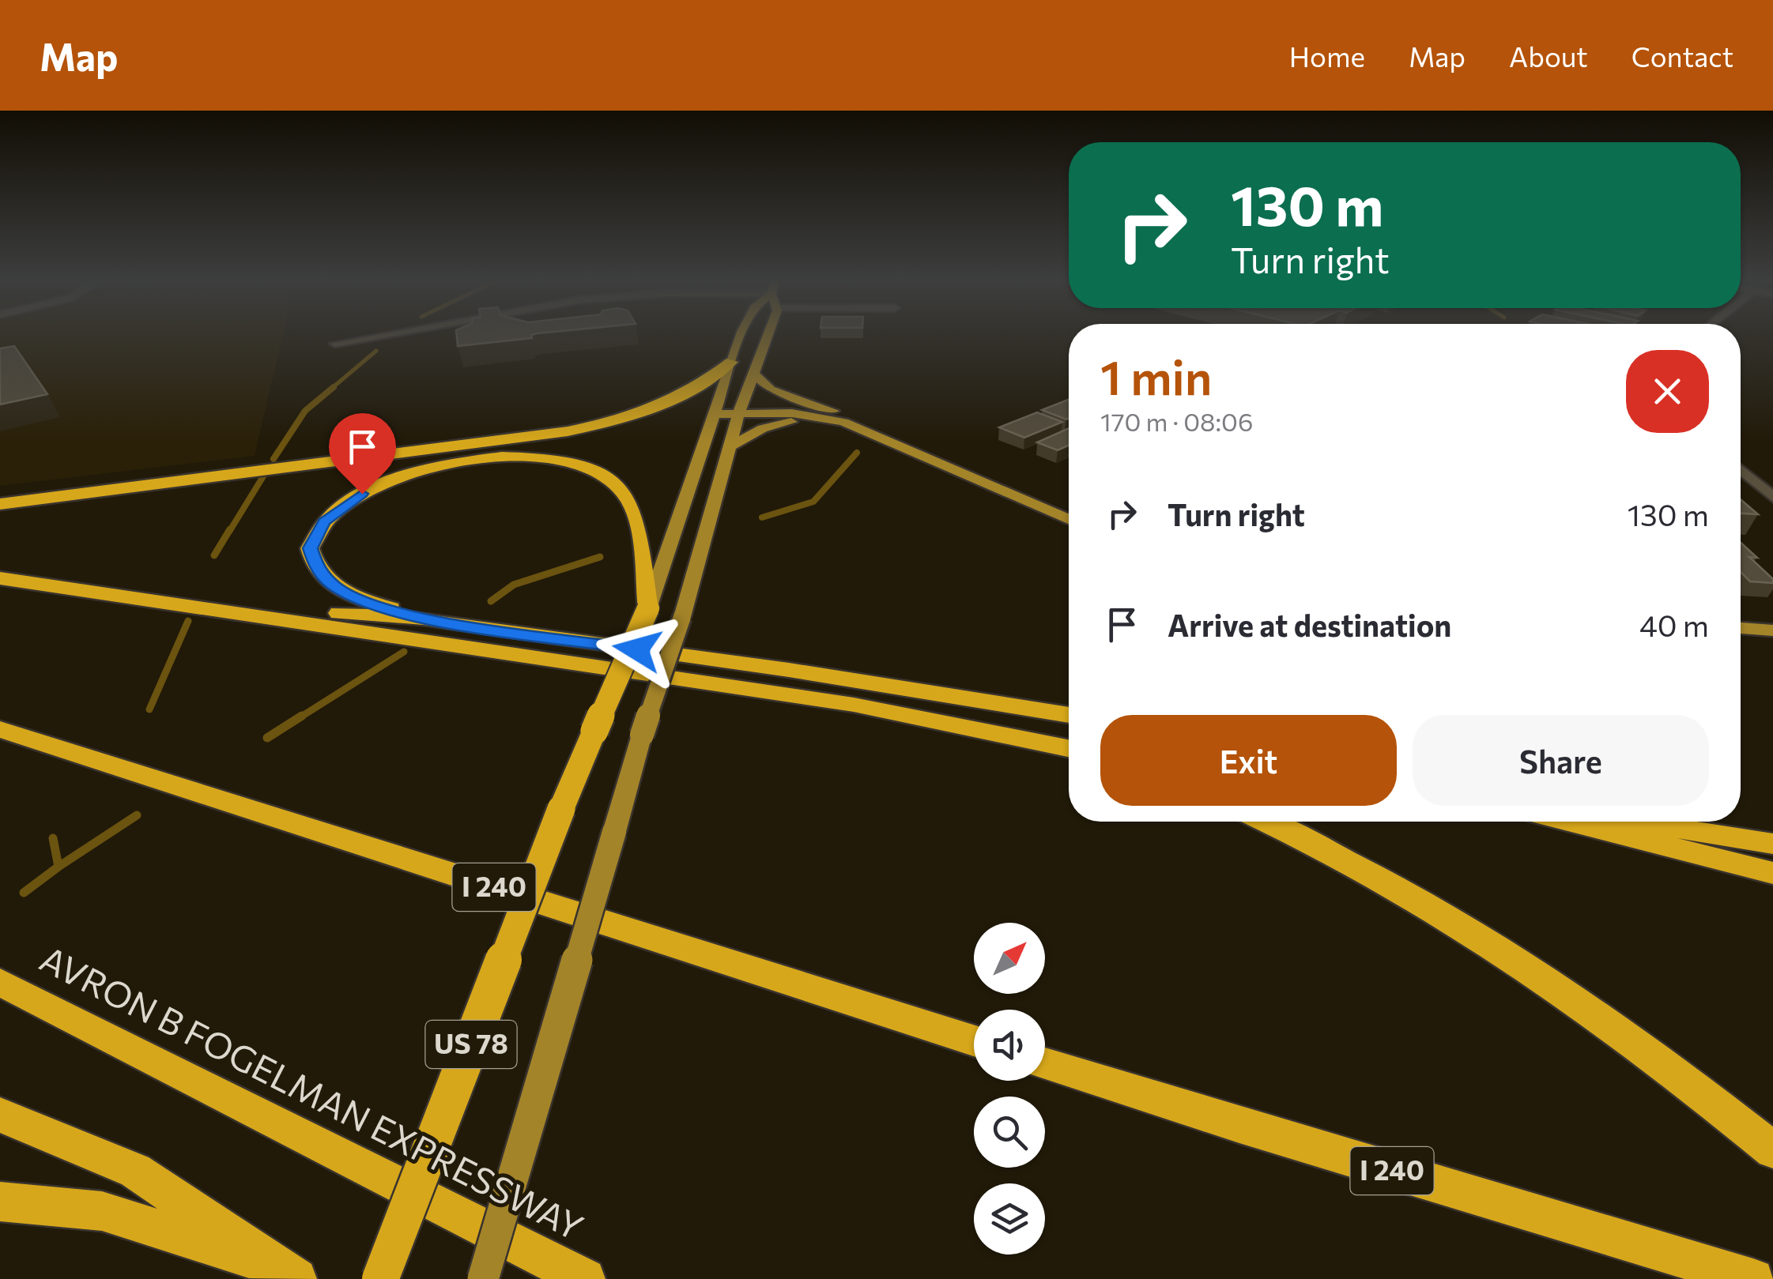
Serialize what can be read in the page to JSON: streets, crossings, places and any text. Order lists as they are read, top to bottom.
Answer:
{
  "streets": {
    "highway": ["I 240", "US 78", "AVRON B FOGELMAN EXPRESSWAY"]
  },
  "north": "top right",
  "page": {
    "header": "Map",
    "nav": [
      "Home",
      "Map",
      "About",
      "Contact"
    ],
    "turn": ["130 m", "Turn right"],
    "heading": ["1 min", "170 m · 08:06"],
    "list": [
      {
        "name": "Turn right",
        "value": "130 m"
      },
      {
        "name": "Arrive at destination",
        "value": "40 m"
      }
    ],
    "buttons": ["Exit", "Share"]
  }
}
